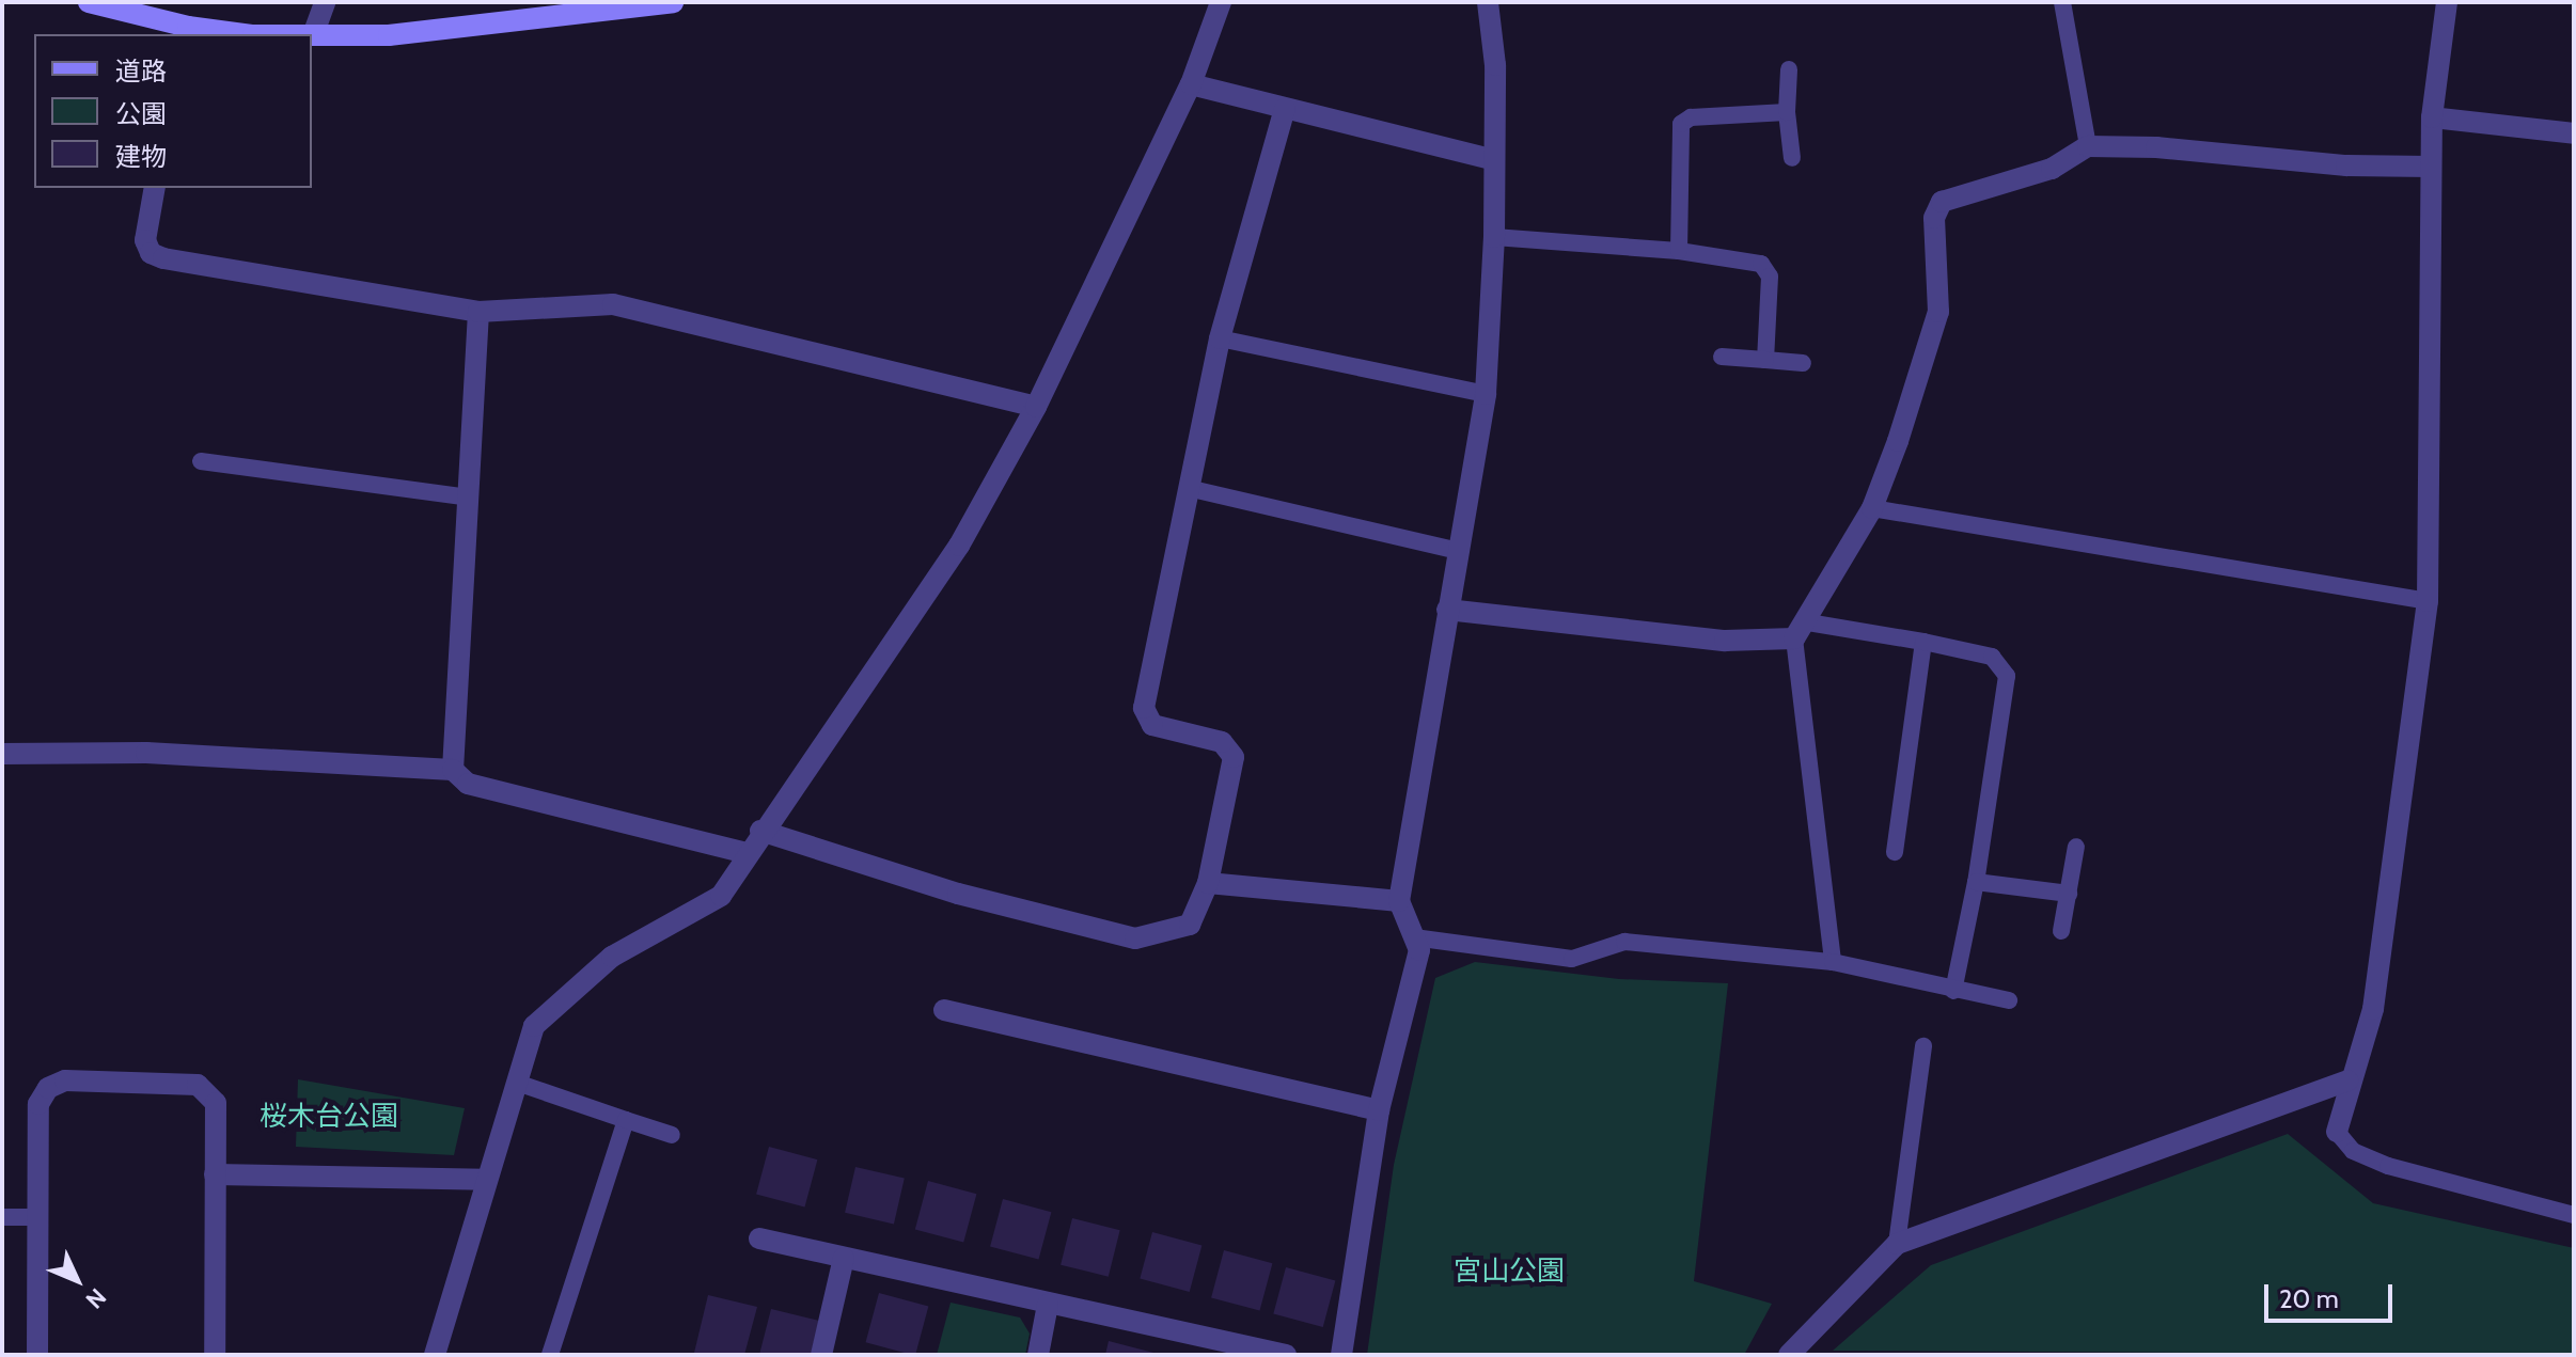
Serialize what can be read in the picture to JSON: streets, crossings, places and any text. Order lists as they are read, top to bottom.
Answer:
{
  "parks": ["桜木台公園", "宮山公園"],
  "legend": ["道路", "公園", "建物"],
  "scale_bar": "20 m",
  "north": "bottom right"
}
